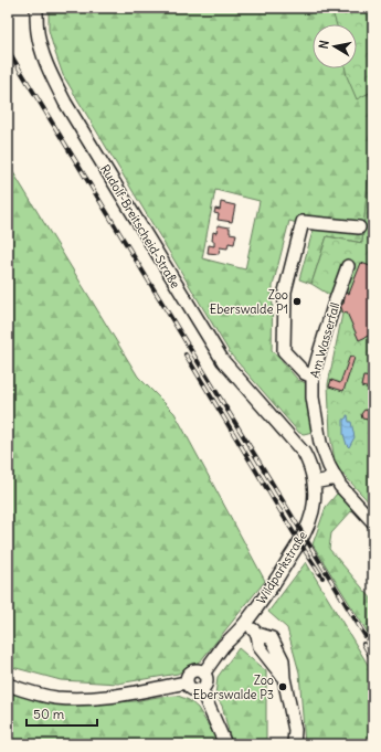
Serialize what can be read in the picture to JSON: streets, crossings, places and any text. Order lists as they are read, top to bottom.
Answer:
{
  "streets": {
    "street": ["Rudolf-Breitscheid-Straße", "Am Wasserfall", "Wildparkstraße"]
  },
  "crossings": [
    ["Rudolf-Breitscheid-Straße", "Wildparkstraße"]
  ],
  "places": ["Zoo Eberswalde P1", "Zoo Eberswalde P3"],
  "scale_bar": "50 m",
  "north": "left"
}
